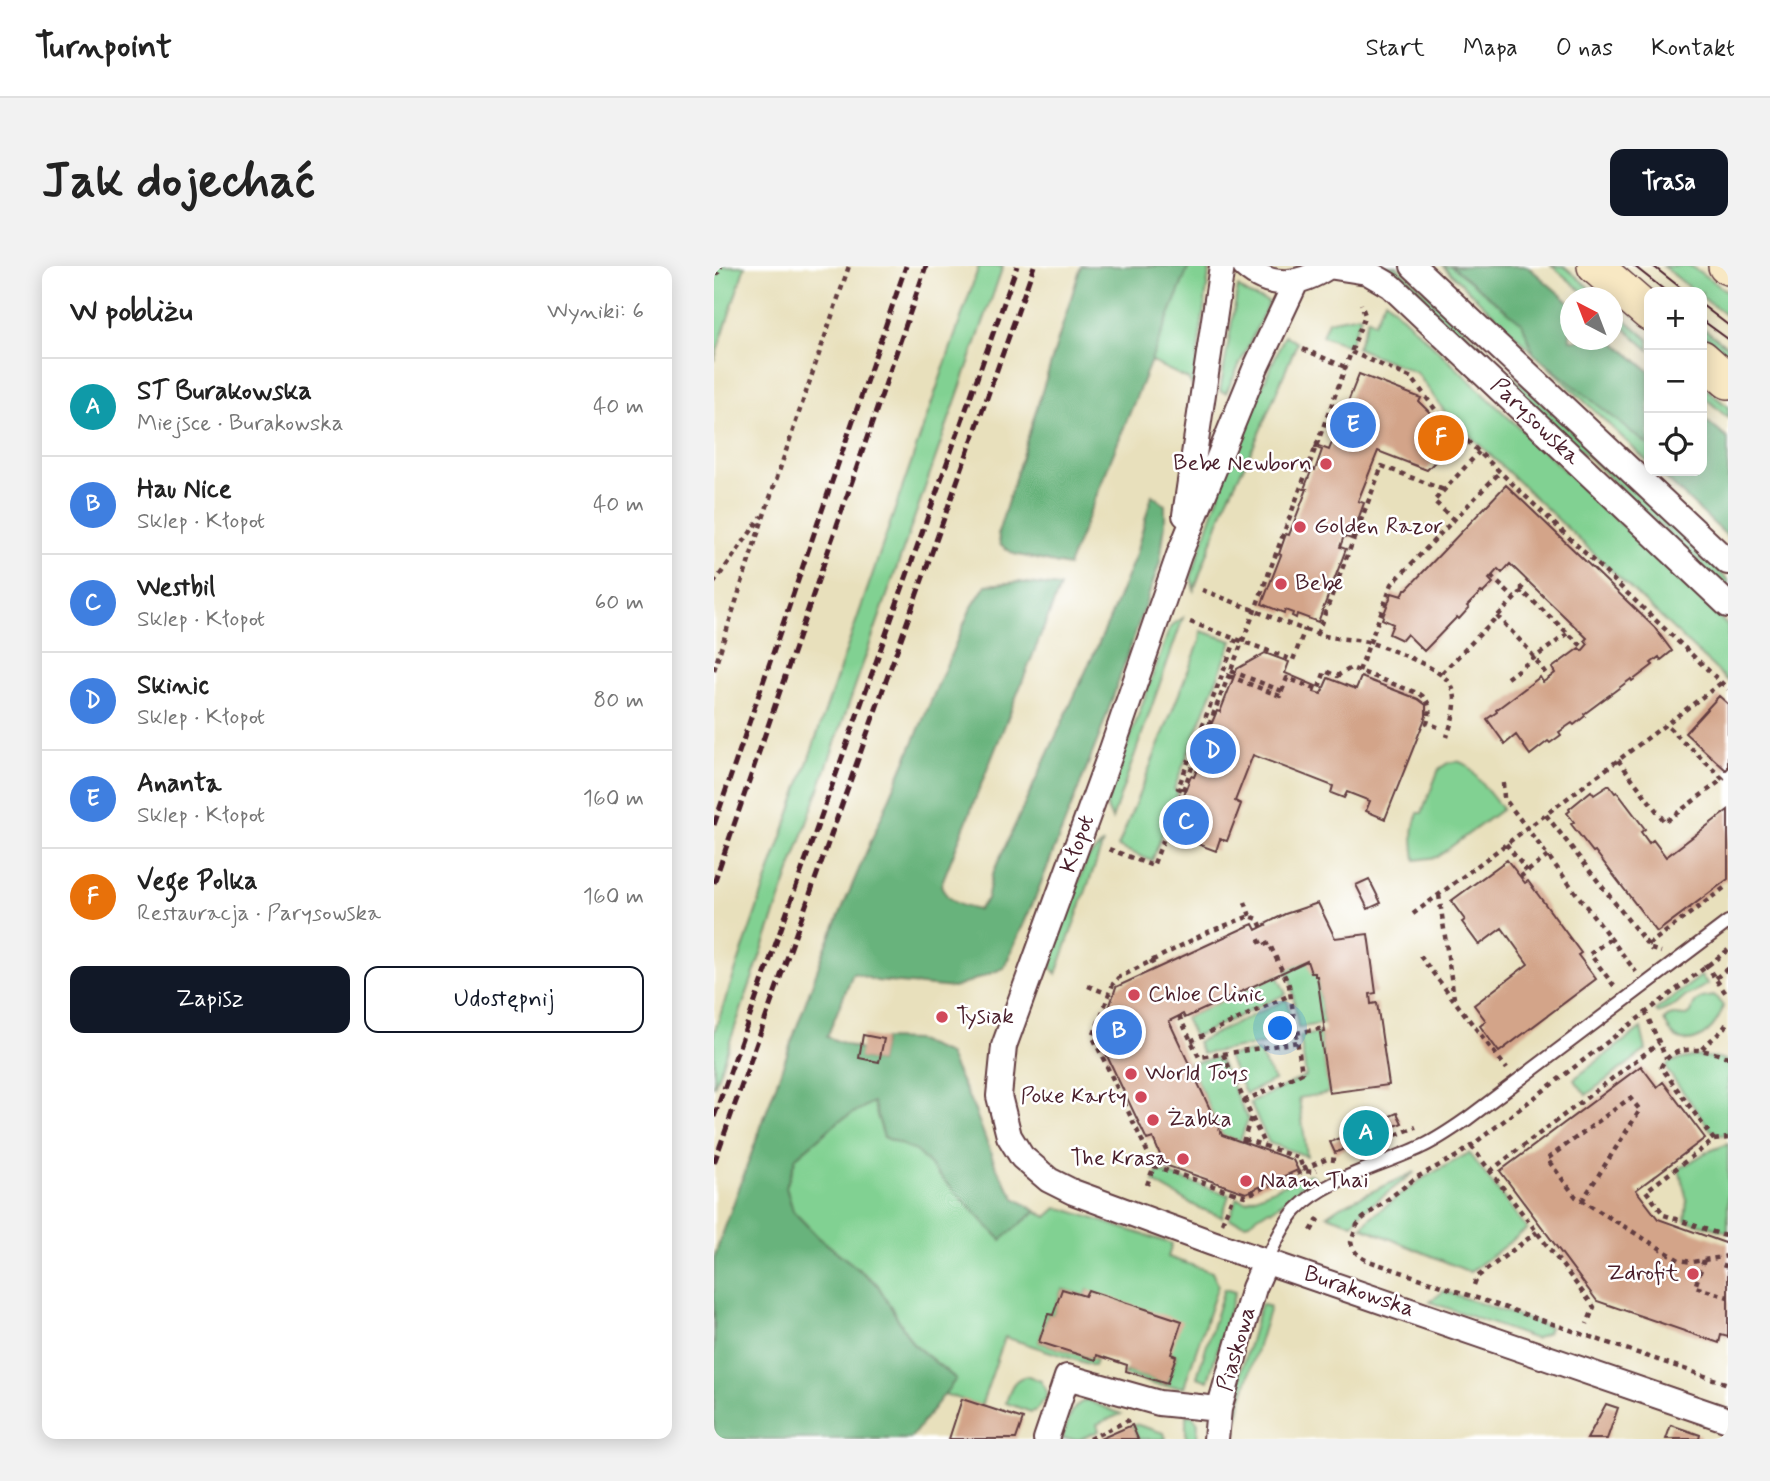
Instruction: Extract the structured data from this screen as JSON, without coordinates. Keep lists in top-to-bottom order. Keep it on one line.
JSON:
{"streets":{"street":["Parysowska","Kłopot","Burakowska","Piaskowa"]},"crossings":[["Kłopot","Burakowska"],["Burakowska","Piaskowa"]],"places":["Bebe Newborn","Golden Razor","Bebe","Chloe Clinic","Tysiak","World Toys","Poke Karty","Żabka","The Krasa","Naam Thai","Zdrofit"],"north":"top left","page":{"header":"Turnpoint","nav":["Start","Mapa","O nas","Kontakt"],"buttons":["Trasa",["Zapisz","Udostępnij"]],"title":"Jak dojechać","heading":["W pobliżu","Wyniki: 6"],"map_buttons":["+","−"],"list":[{"mark":"A","name":"ST Burakowska","note":"Miejsce · Burakowska","value":"40 m"},{"mark":"B","name":"Hau Nice","note":"Sklep · Kłopot","value":"40 m"},{"mark":"C","name":"Westbil","note":"Sklep · Kłopot","value":"60 m"},{"mark":"D","name":"Skinic","note":"Sklep · Kłopot","value":"80 m"},{"mark":"E","name":"Ananta","note":"Sklep · Kłopot","value":"160 m"},{"mark":"F","name":"Vege Polka","note":"Restauracja · Parysowska","value":"160 m"}],"pins":["E","F","D","C","B","A"]}}
